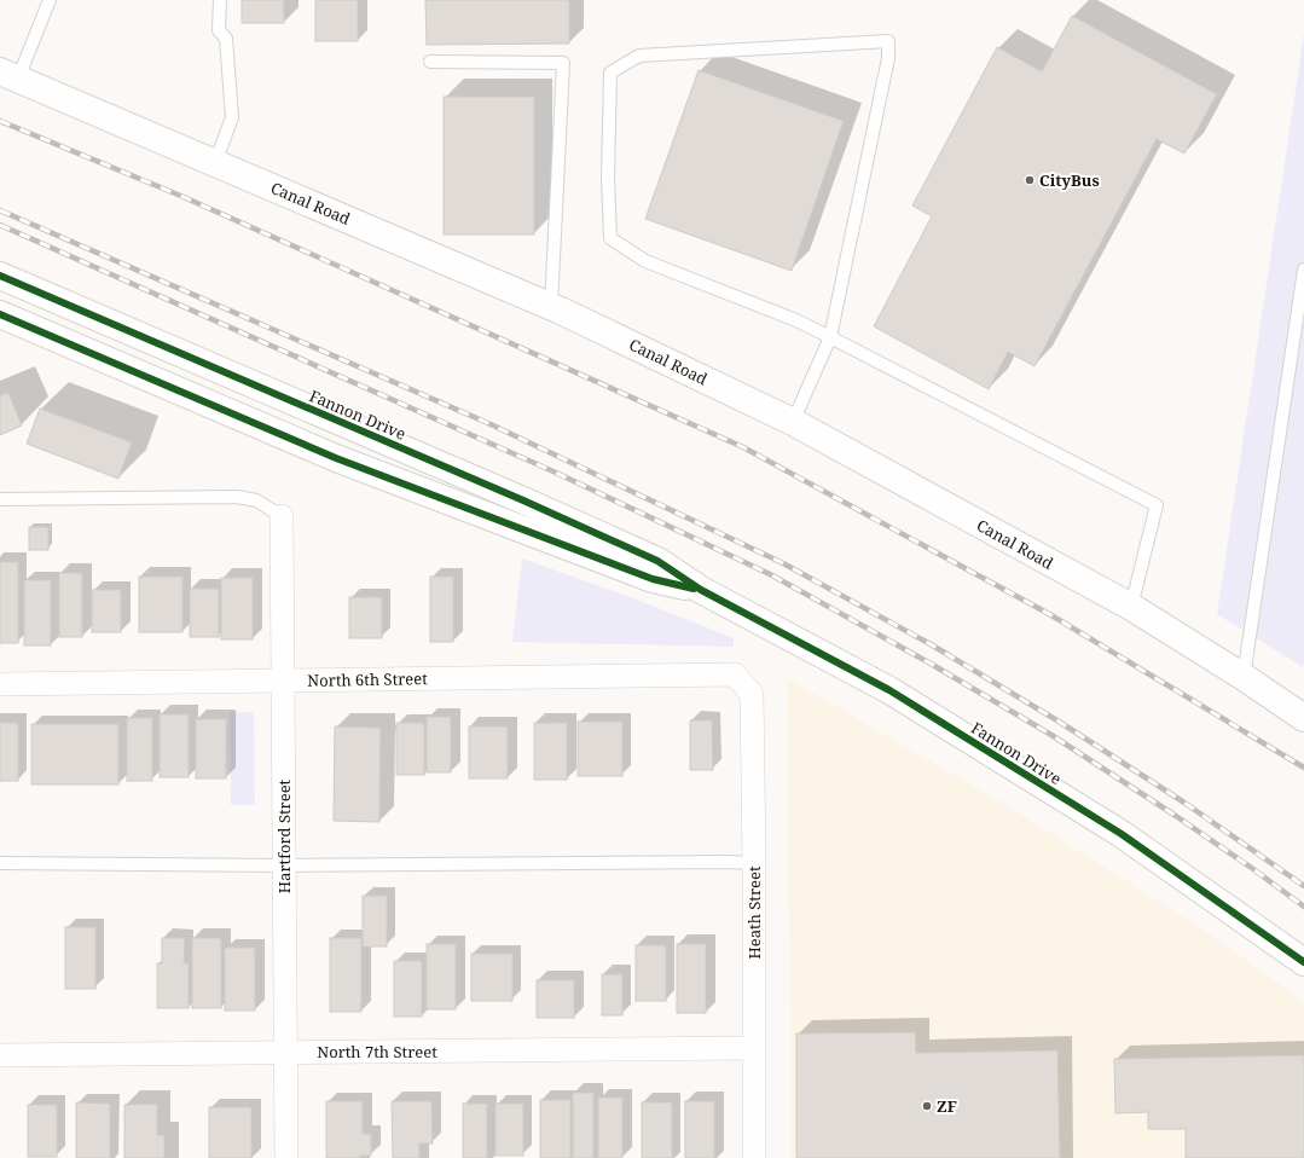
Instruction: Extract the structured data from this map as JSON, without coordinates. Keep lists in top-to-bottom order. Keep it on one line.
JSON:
{"streets":{"street":["Canal Road","Fannon Drive","North 6th Street","Hartford Street","Heath Street","North 7th Street"]},"crossings":[["North 6th Street","Hartford Street"],["North 6th Street","Heath Street"],["Hartford Street","North 7th Street"],["Heath Street","North 7th Street"]],"places":["CityBus","ZF"]}
